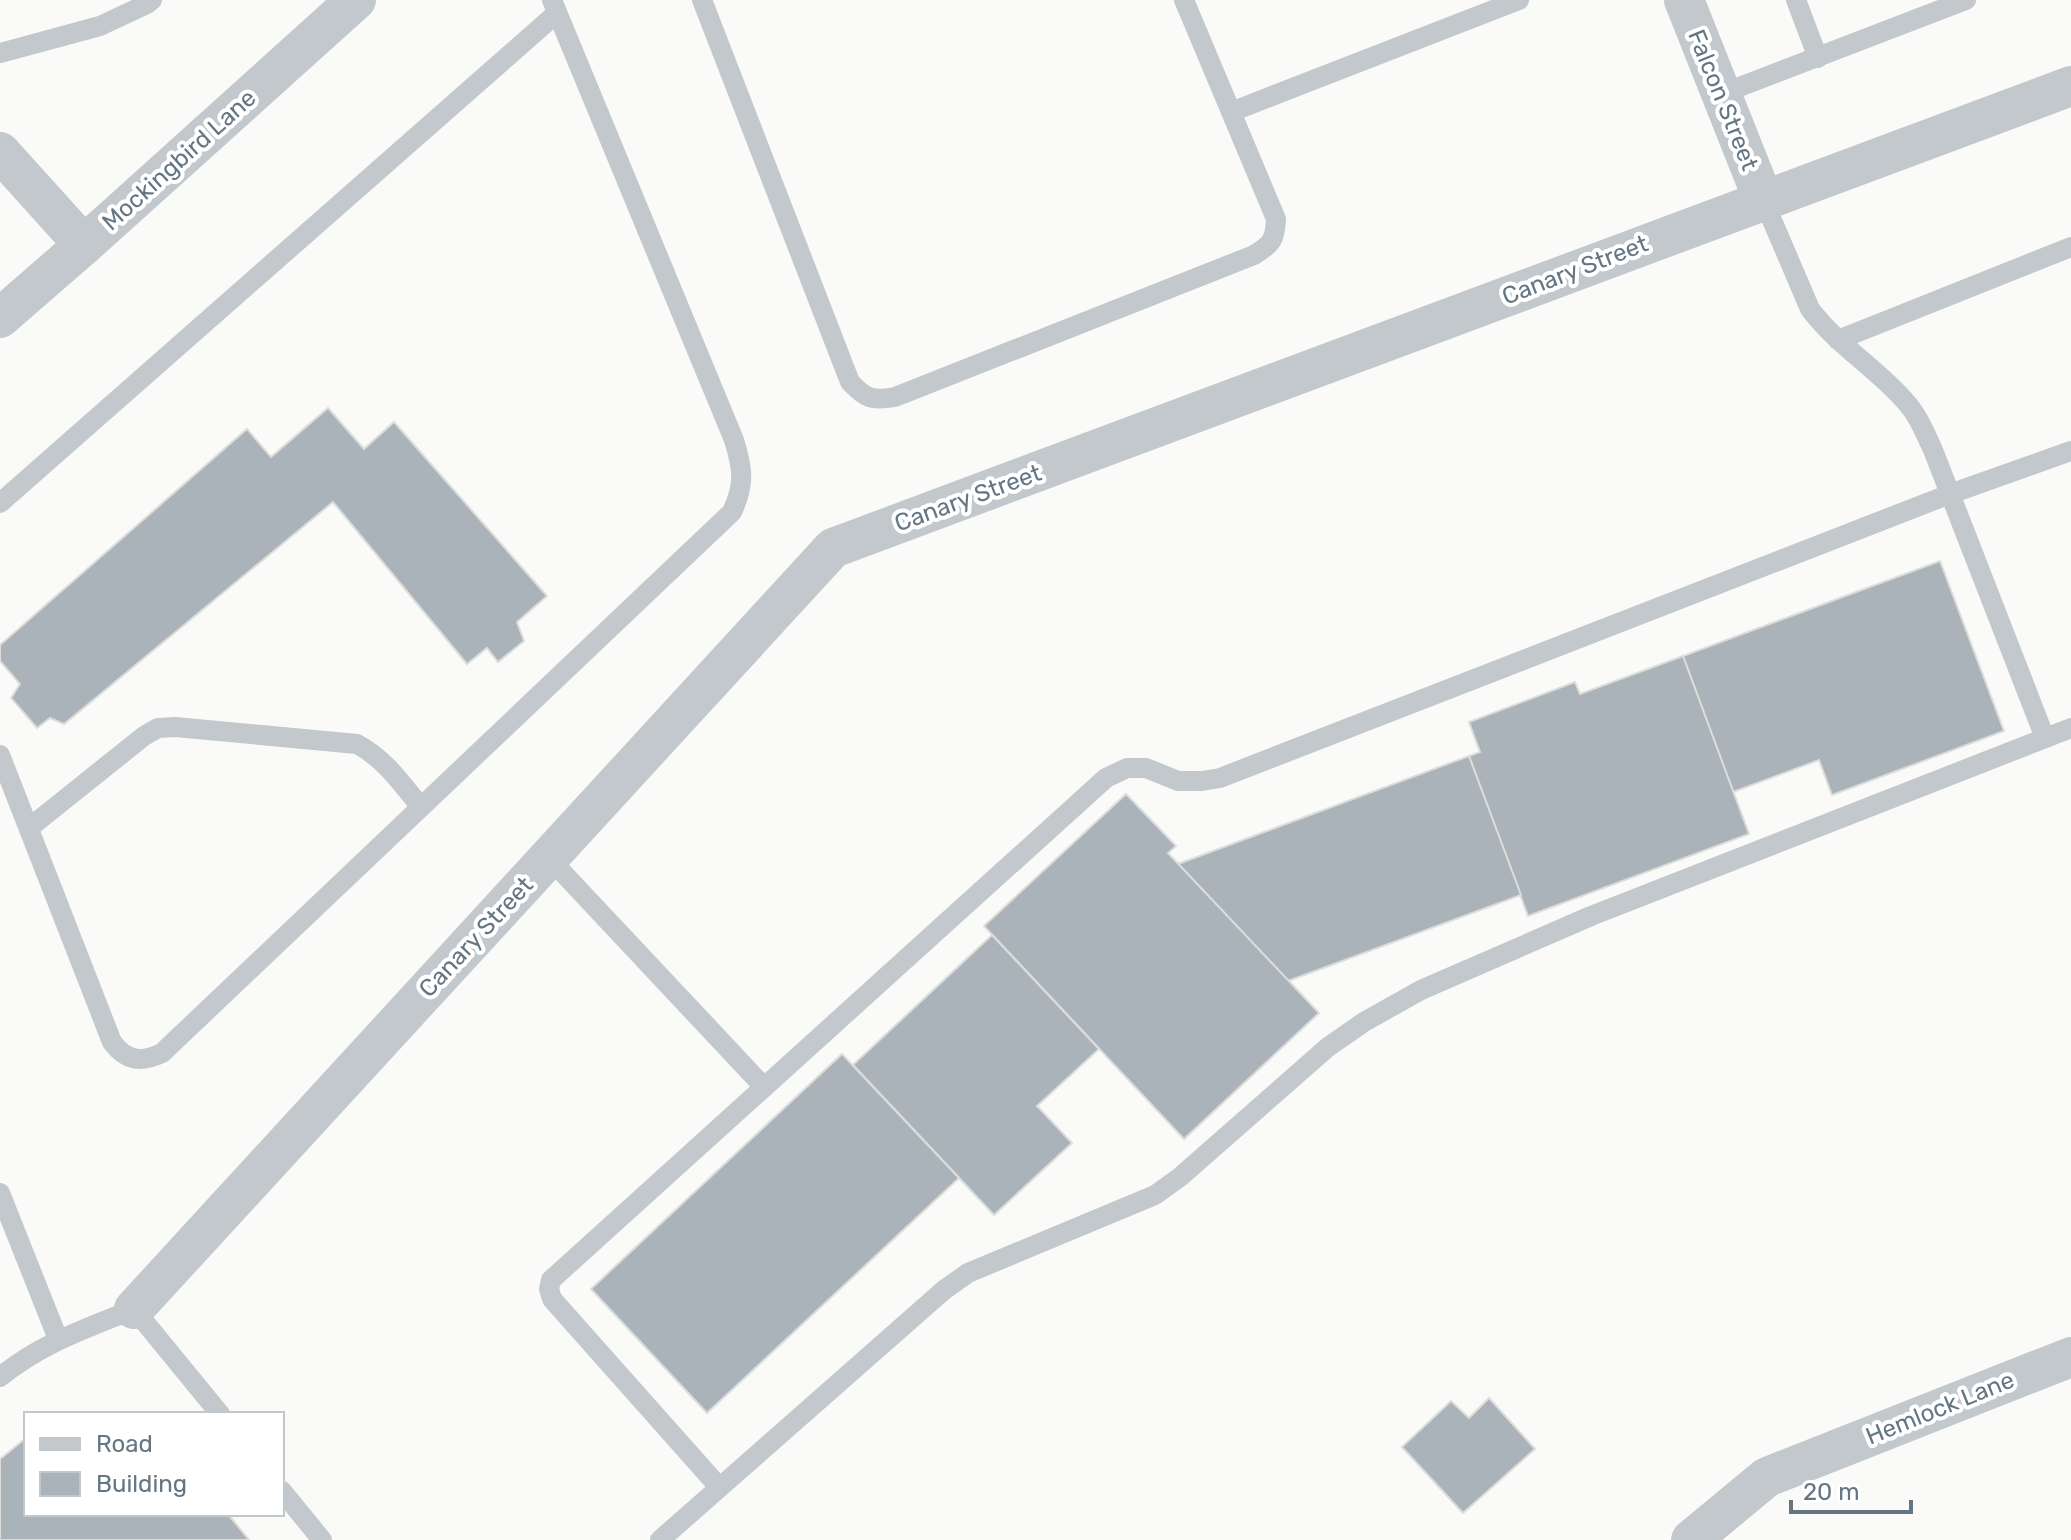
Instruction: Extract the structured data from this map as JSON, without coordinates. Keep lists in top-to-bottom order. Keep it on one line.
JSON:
{"streets":{"street":["Falcon Street","Mockingbird Lane","Canary Street","Hemlock Lane"]},"crossings":[["Falcon Street","Canary Street"]],"legend":["Road","Building"],"scale_bar":"20 m"}
